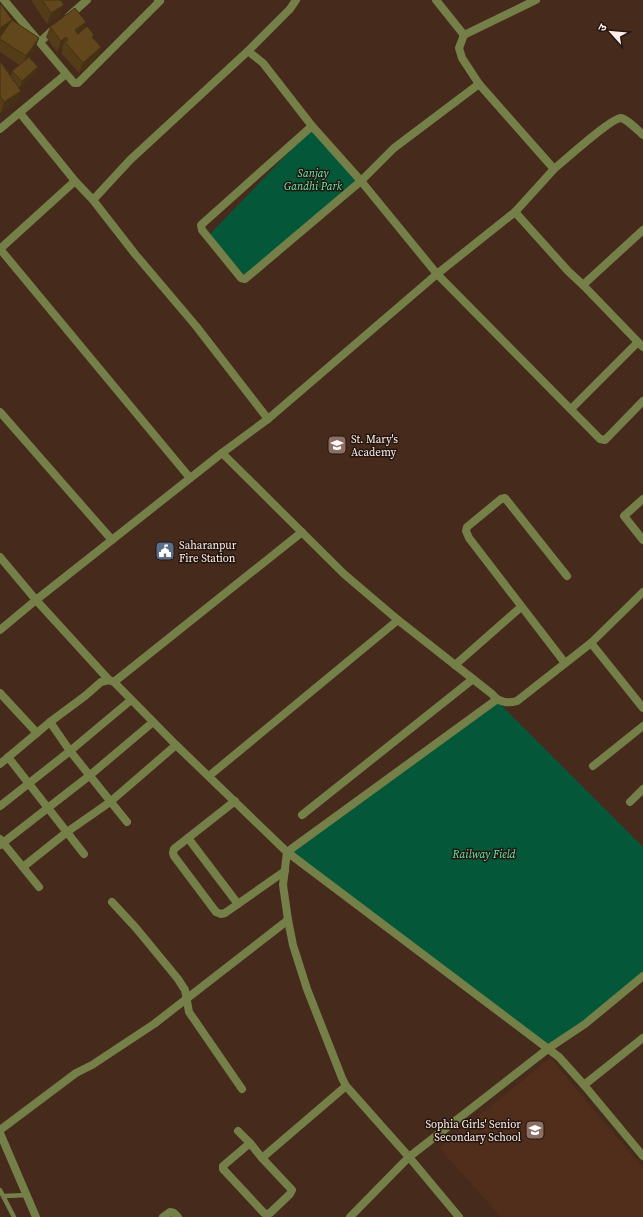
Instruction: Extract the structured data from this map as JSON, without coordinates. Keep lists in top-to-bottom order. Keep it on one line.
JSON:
{"parks":["Sanjay Gandhi Park","Railway Field"],"places":{"school or university":["St. Mary's Academy","Sophia Girls' Senior Secondary School"],"public building":["Saharanpur Fire Station"]},"north":"top left"}
